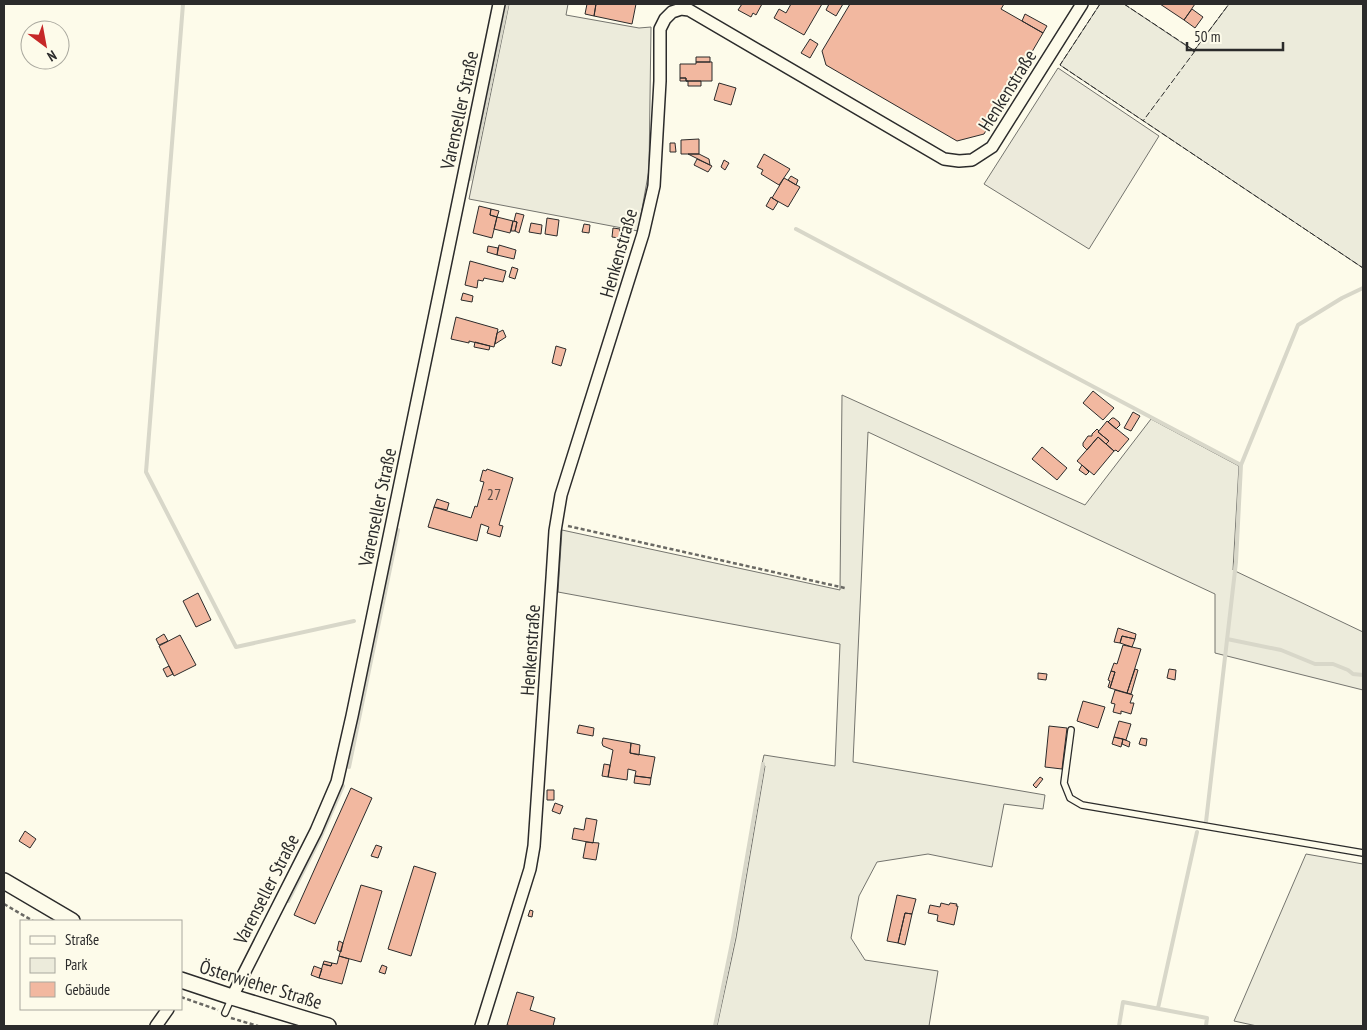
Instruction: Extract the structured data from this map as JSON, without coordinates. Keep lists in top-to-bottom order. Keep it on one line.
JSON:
{"streets":{"street":["Henkenstraße","Varenseller Straße","Österwieher Straße"]},"crossings":[["Varenseller Straße","Österwieher Straße"]],"house_numbers":["27"],"legend":["Straße","Park","Gebäude"],"scale_bar":"50 m","north":"bottom right"}
